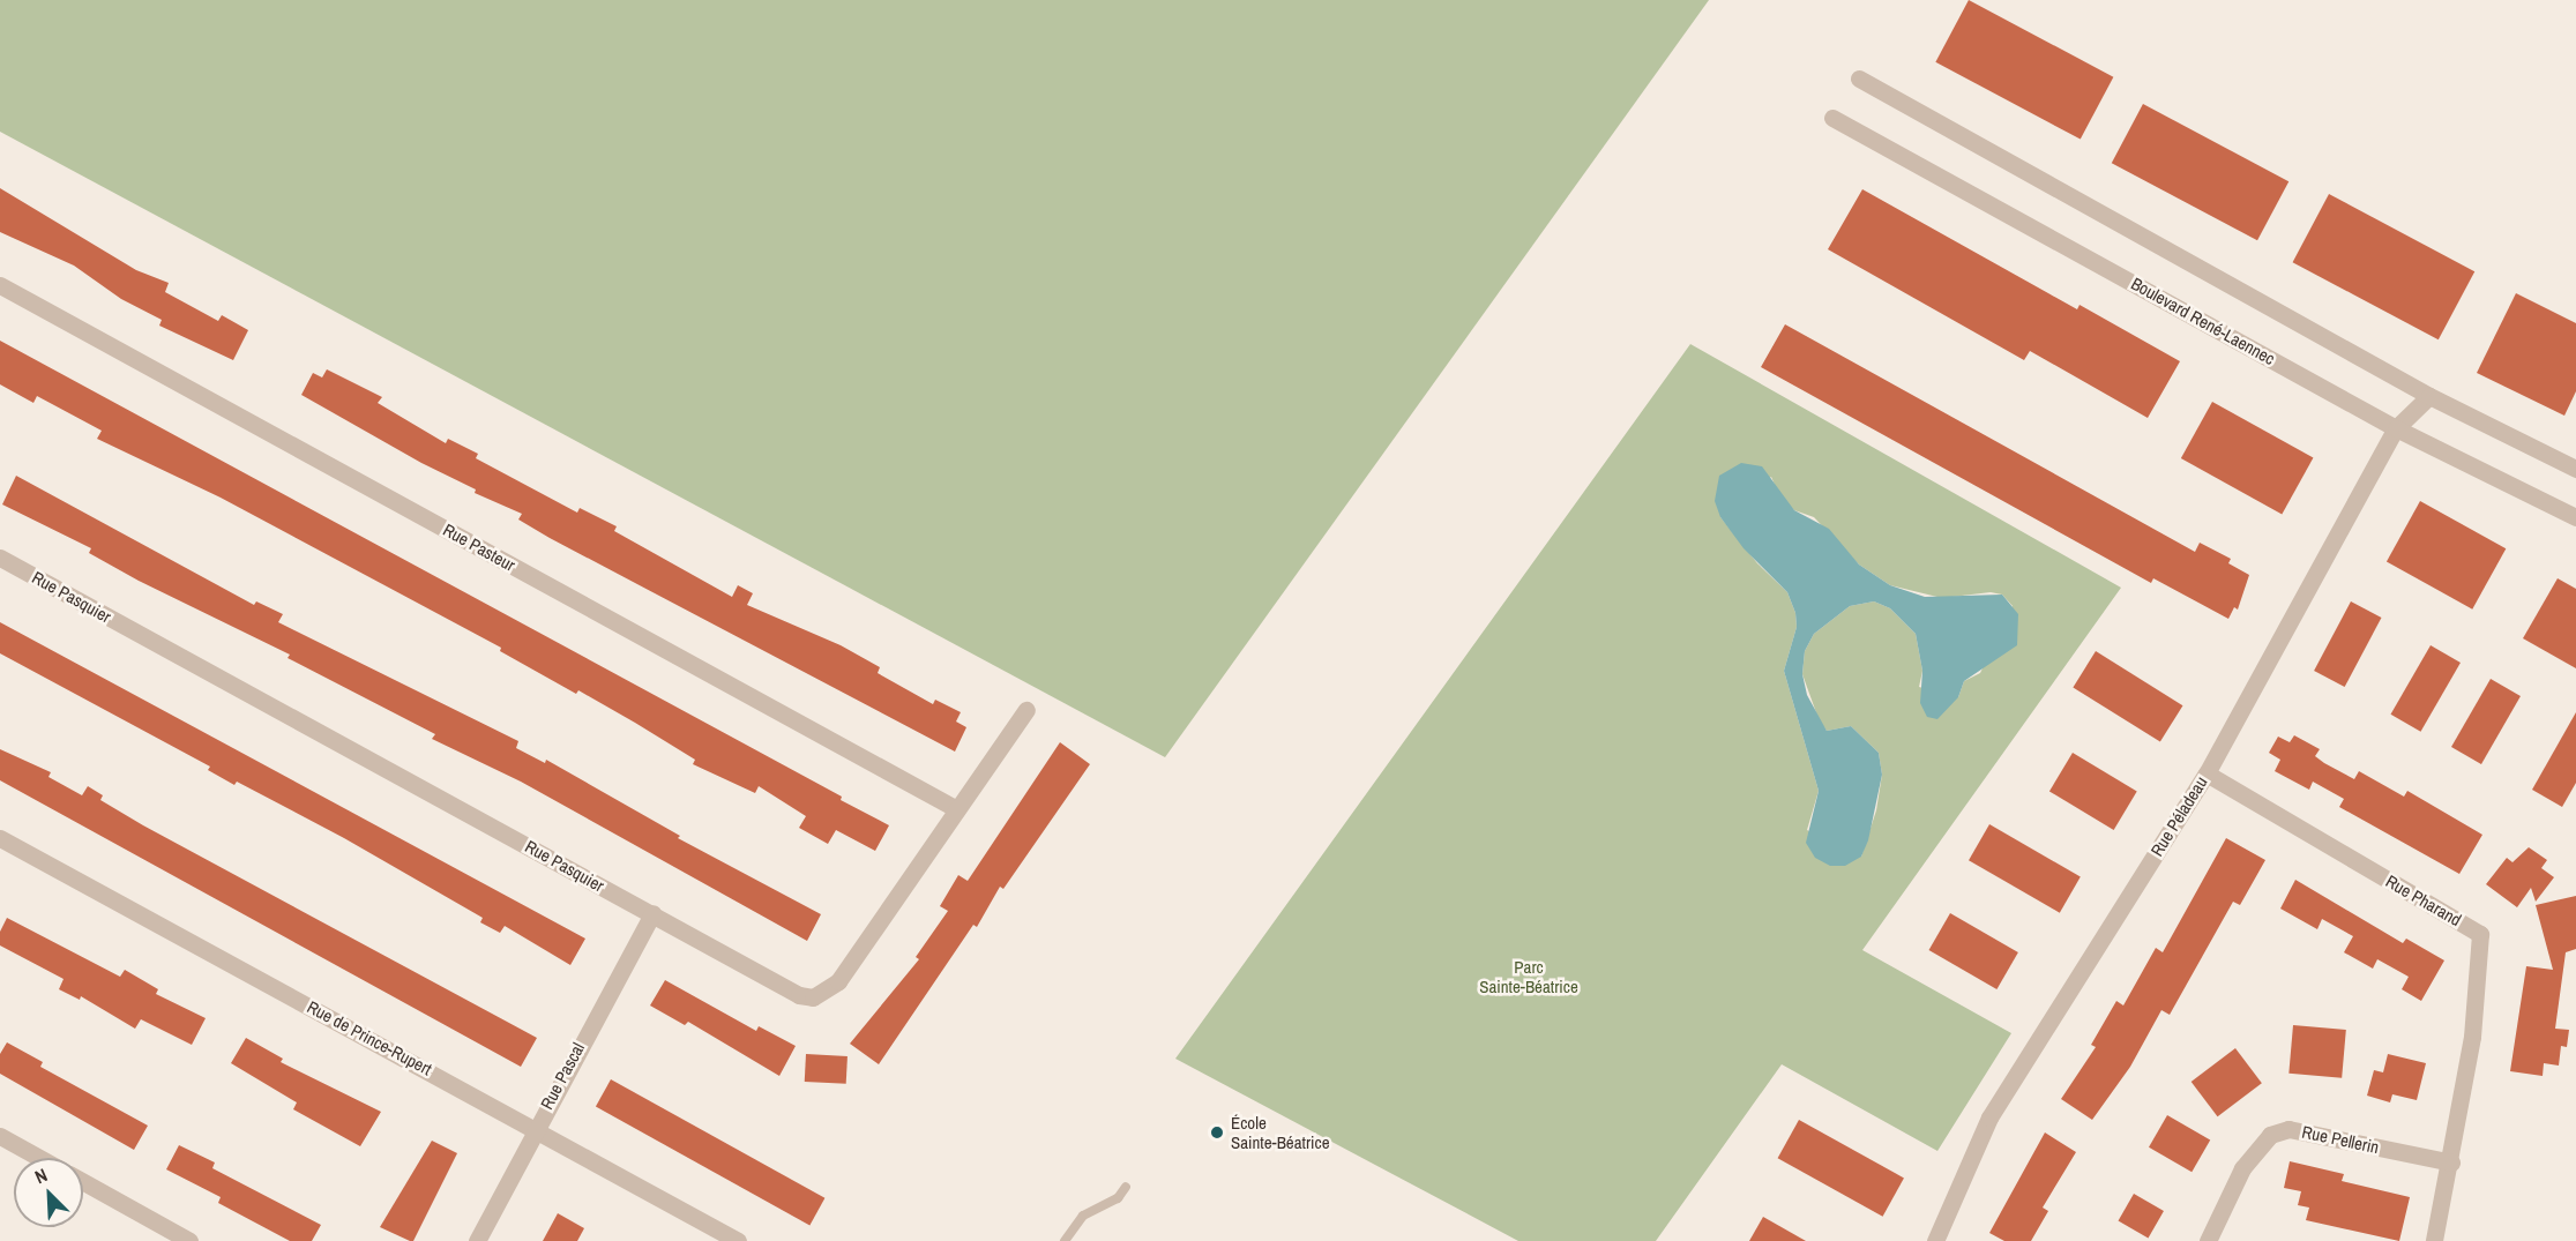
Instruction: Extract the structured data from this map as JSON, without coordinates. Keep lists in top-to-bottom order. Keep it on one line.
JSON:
{"streets":{"street":["Boulevard René-Laennec","Rue Pasteur","Rue Pasquier","Rue Péladeau","Rue Pharand","Rue de Prince-Rupert","Rue Pascal","Rue Pellerin"]},"crossings":[["Boulevard René-Laennec","Rue Péladeau"],["Rue Pasteur","Rue Pasquier"],["Rue Pasquier","Rue Pascal"],["Rue Péladeau","Rue Pharand"],["Rue Pharand","Rue Pellerin"],["Rue de Prince-Rupert","Rue Pascal"]],"parks":["Parc Sainte-Béatrice"],"places":["École Sainte-Béatrice"],"north":"top left"}
